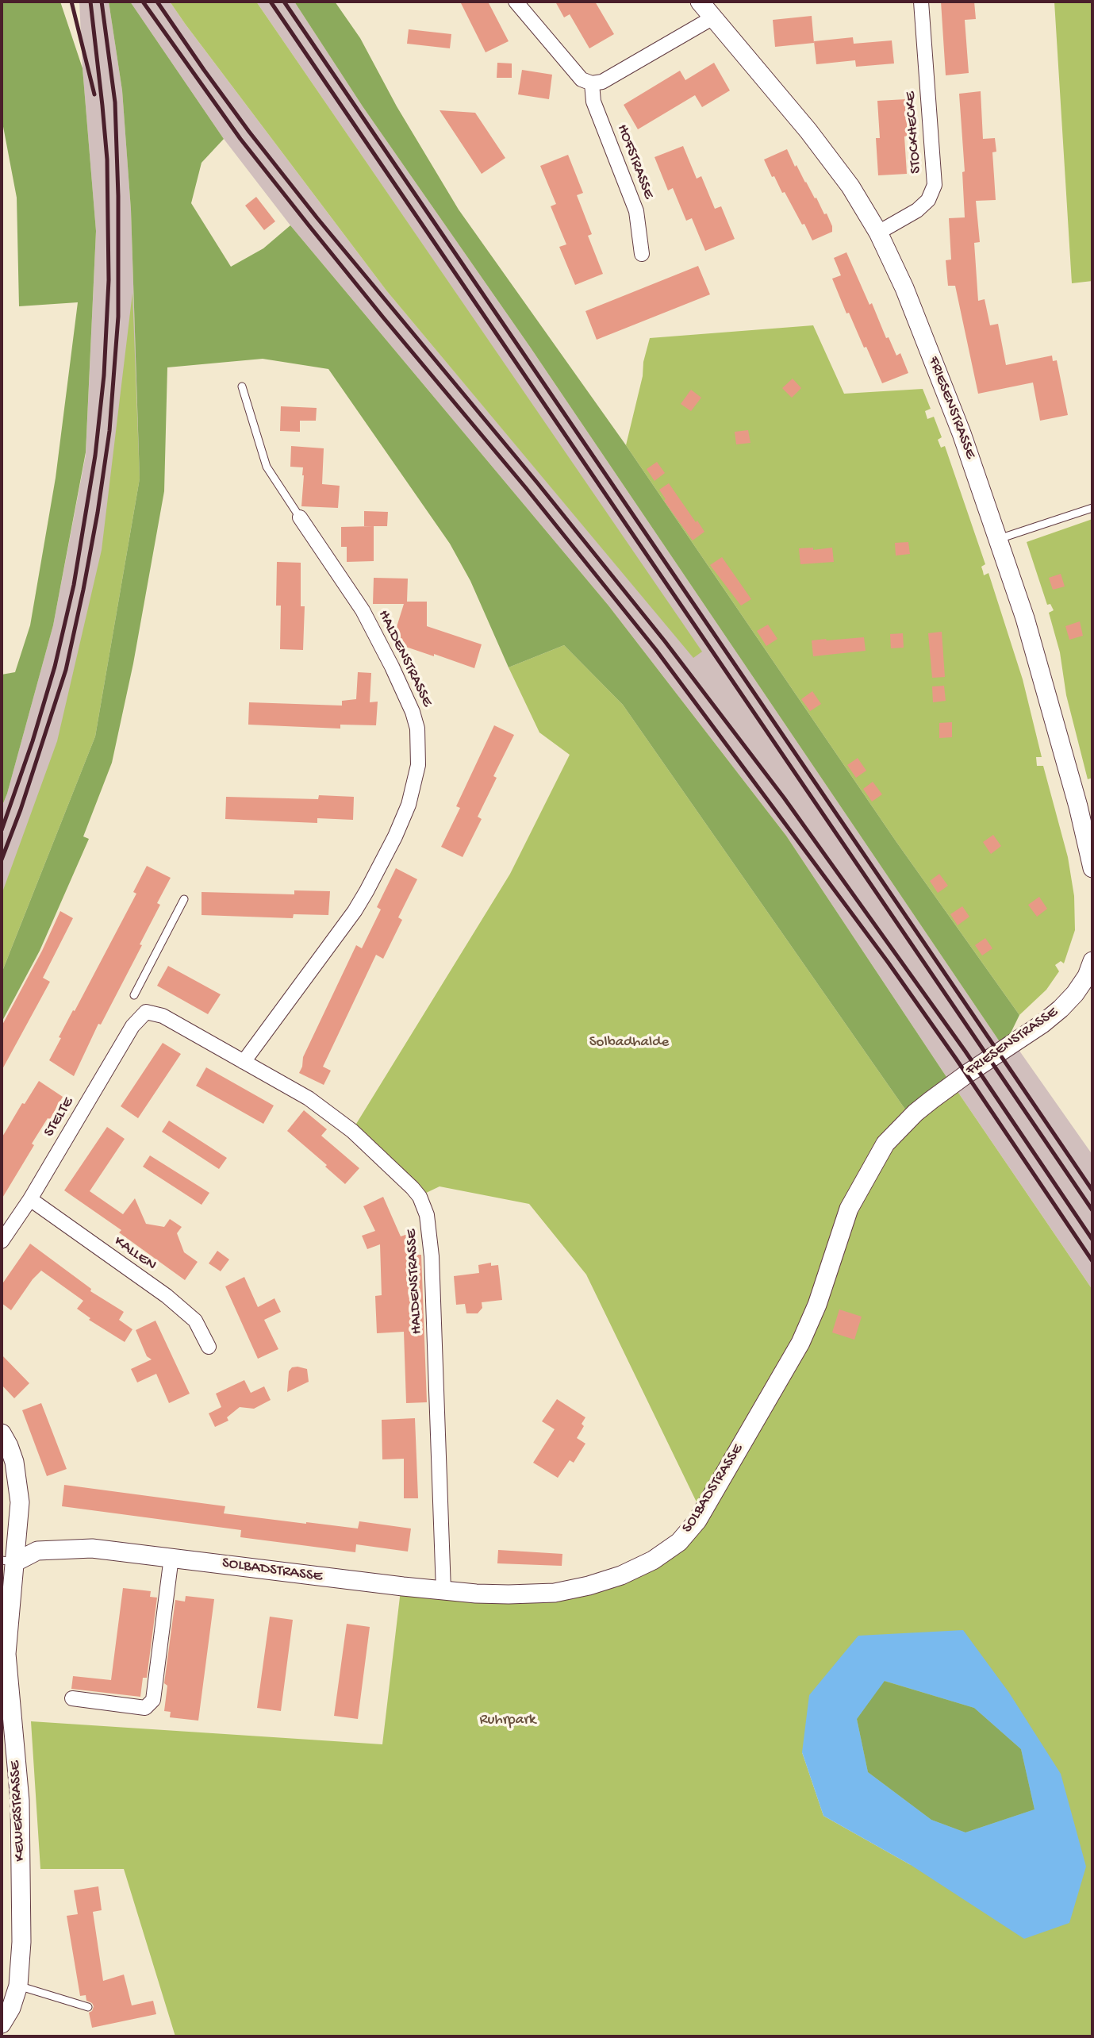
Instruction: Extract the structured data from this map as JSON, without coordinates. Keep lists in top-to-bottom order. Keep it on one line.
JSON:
{"streets":{"street":["STOCKHECKE","HOFSTRASSE","FRIESENSTRASSE","HALDENSTRASSE","STELTE","KALLEN","SOLBADSTRASSE","KEWERSTRASSE"]},"crossings":[["STOCKHECKE","FRIESENSTRASSE"],["FRIESENSTRASSE","SOLBADSTRASSE"],["HALDENSTRASSE","STELTE"],["HALDENSTRASSE","SOLBADSTRASSE"],["STELTE","KALLEN"],["SOLBADSTRASSE","KEWERSTRASSE"]],"parks":["Solbadhalde","Ruhrpark"]}
